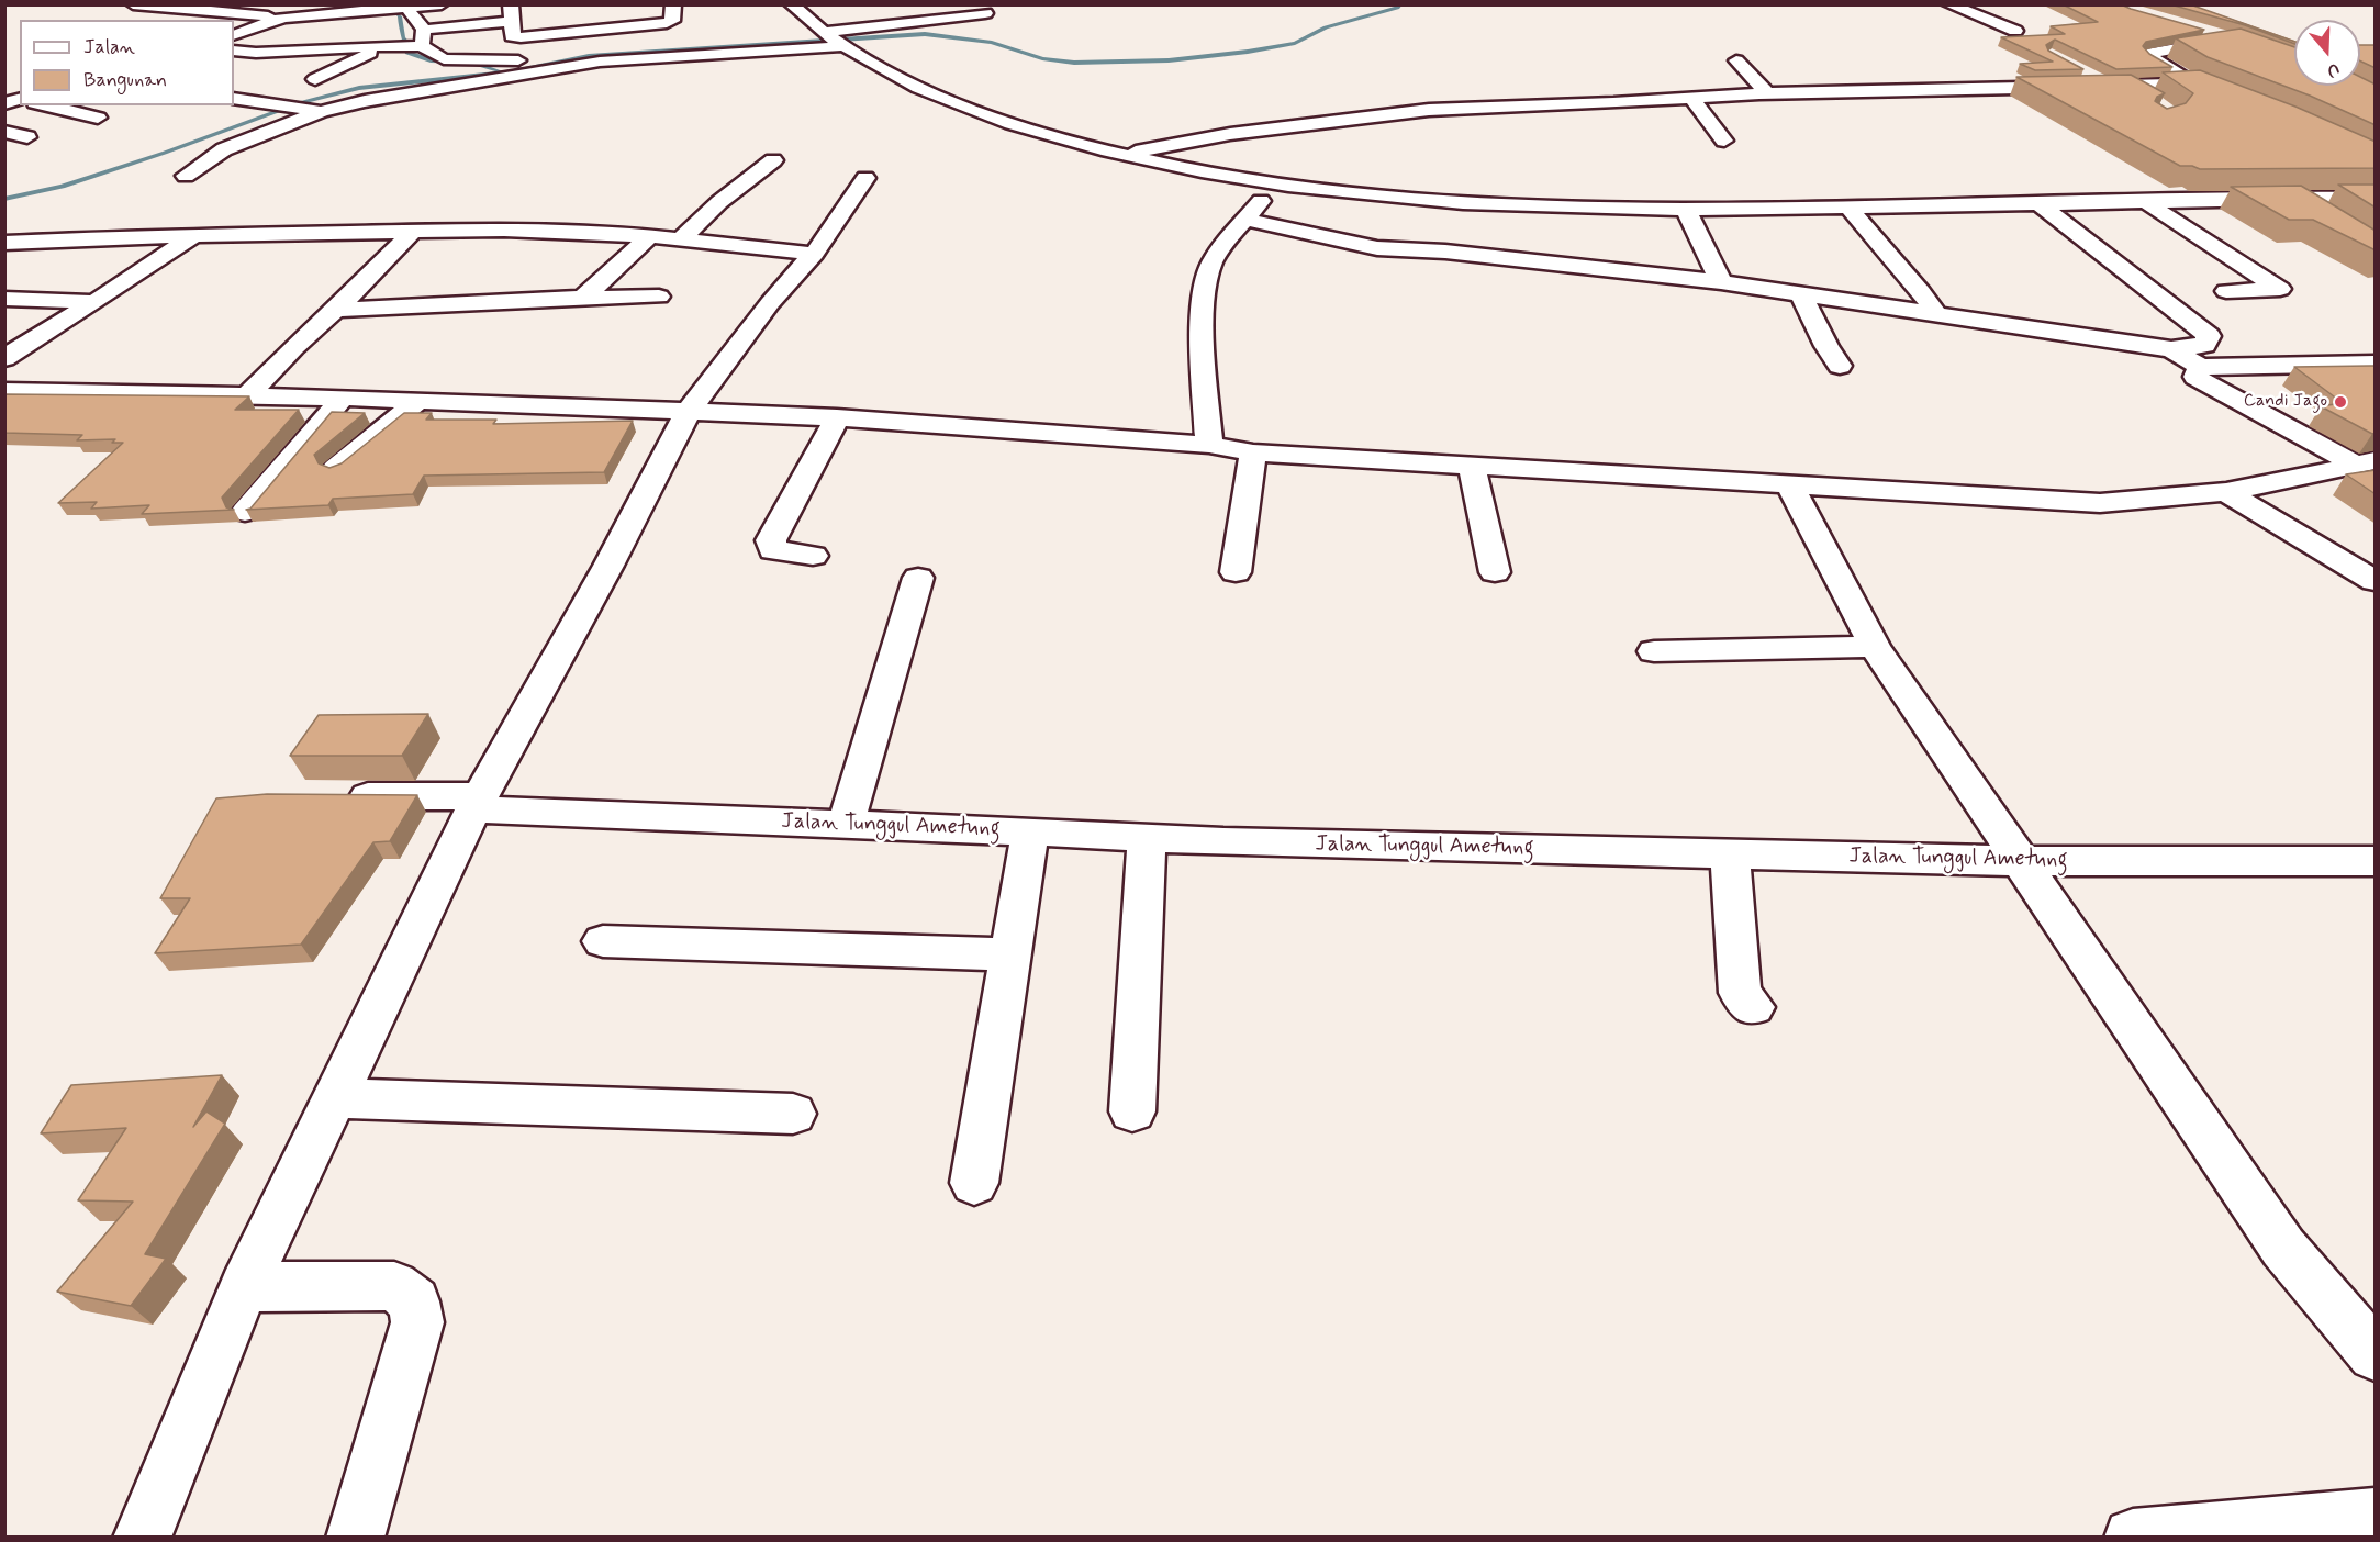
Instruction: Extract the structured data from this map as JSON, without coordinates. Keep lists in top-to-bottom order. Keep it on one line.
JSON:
{"streets":{"street":["Jalan Tunggul Ametung"]},"places":["Candi Jago"],"legend":["Jalan","Bangunan"],"north":"bottom"}
